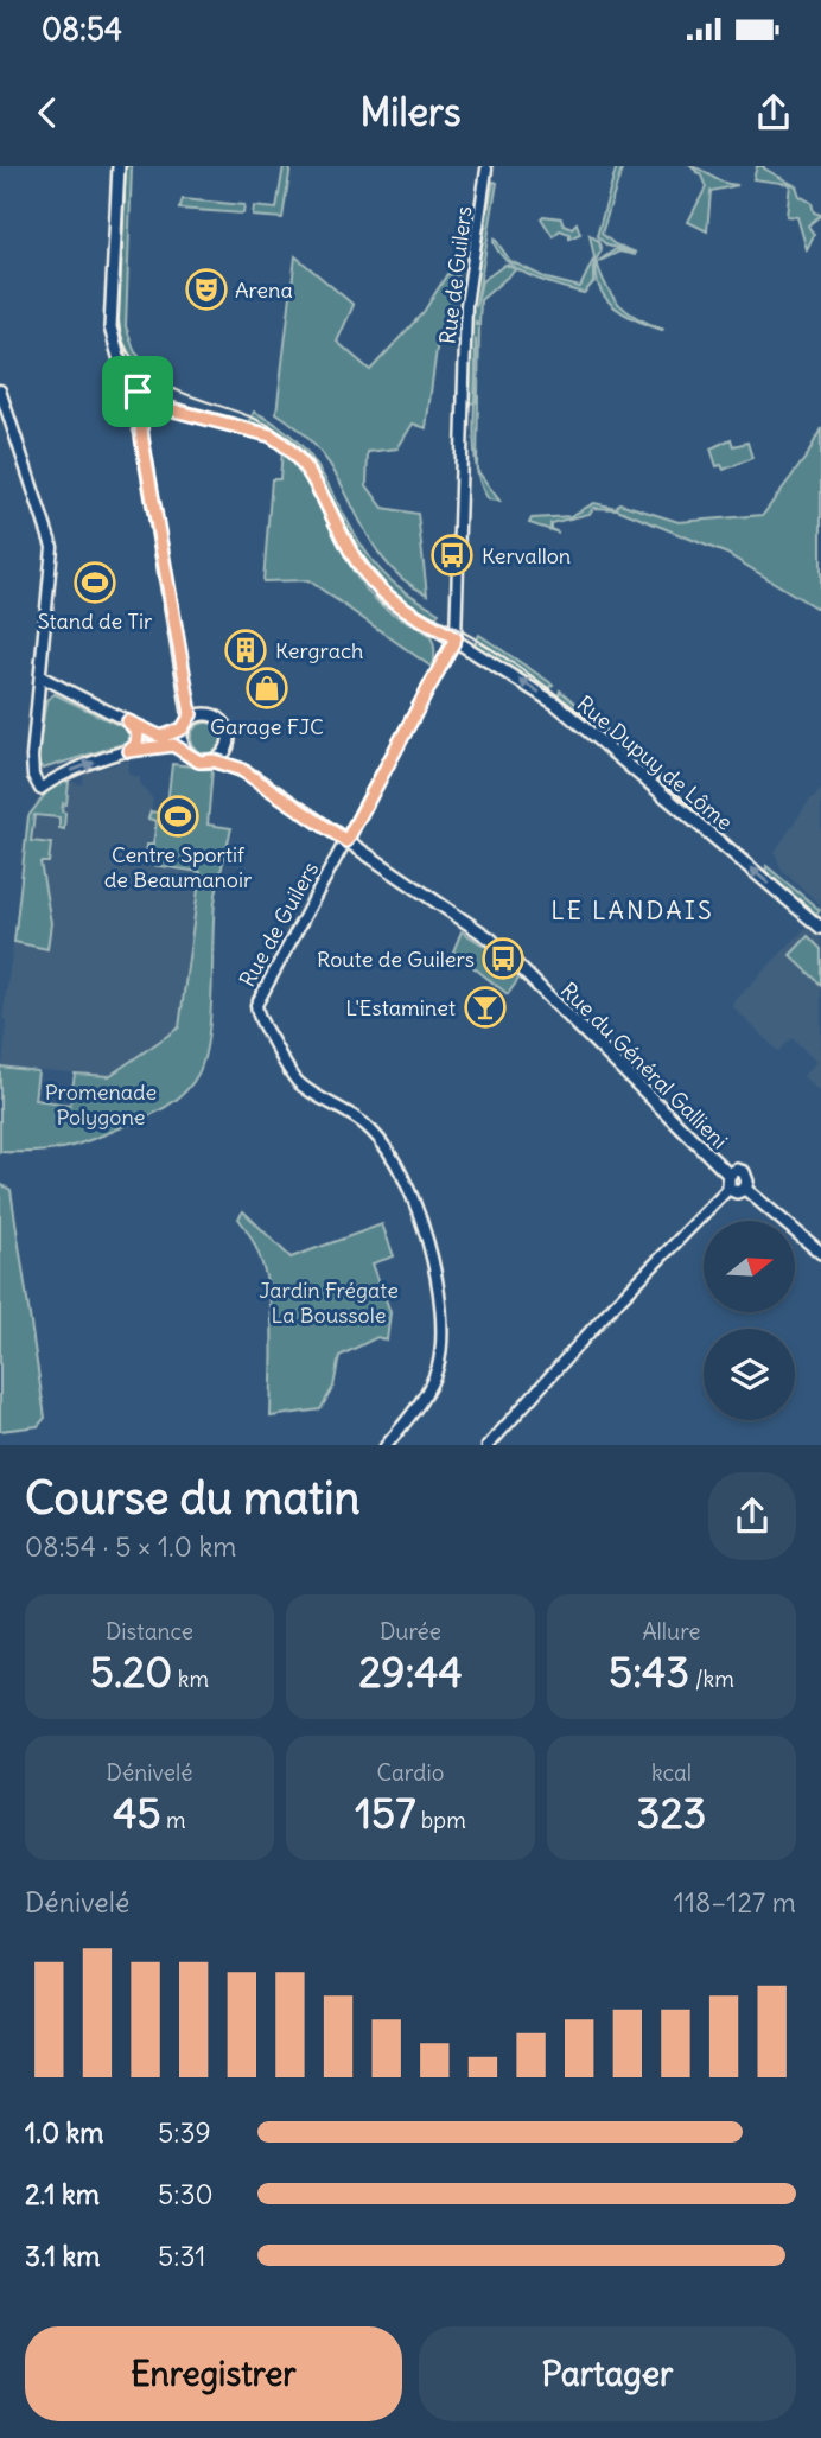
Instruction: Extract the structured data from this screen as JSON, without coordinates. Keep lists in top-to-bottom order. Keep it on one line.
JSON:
{"streets":{"main road":["Rue Dupuy de Lôme","Rue du Général Gallieni"],"street":["Rue de Guilers"]},"crossings":[["Rue de Guilers","Rue Dupuy de Lôme"],["Rue de Guilers","Rue du Général Gallieni"]],"one_way":["Rue Dupuy de Lôme"],"districts":["LE LANDAIS"],"parks":["Promenade Polygone","Jardin Frégate La Boussole"],"places":{"theatre":["Arena"],"bus stop":["Kervallon","Route de Guilers"],"sports":["Stand de Tir","Centre Sportif de Beaumanoir"],"building":["Kergrach"],"shop":["Garage FJC"],"bar":["L'Estaminet"]},"north":"right","page":{"status":"08:54","header":"Milers","heading":["Course du matin","08:54 · 5 × 1.0 km"],"stats":[["Distance","5.20 km"],["Durée","29:44"],["Allure","5:43 /km"],["Dénivelé","45 m"],["Cardio","157 bpm"],["kcal","323"]],"chart":["Dénivelé","118–127 m"],"list":[{"name":"1.0 km","note":"5:39"},{"name":"2.1 km","note":"5:30"},{"name":"3.1 km","note":"5:31"}],"buttons":["Enregistrer","Partager"]}}
